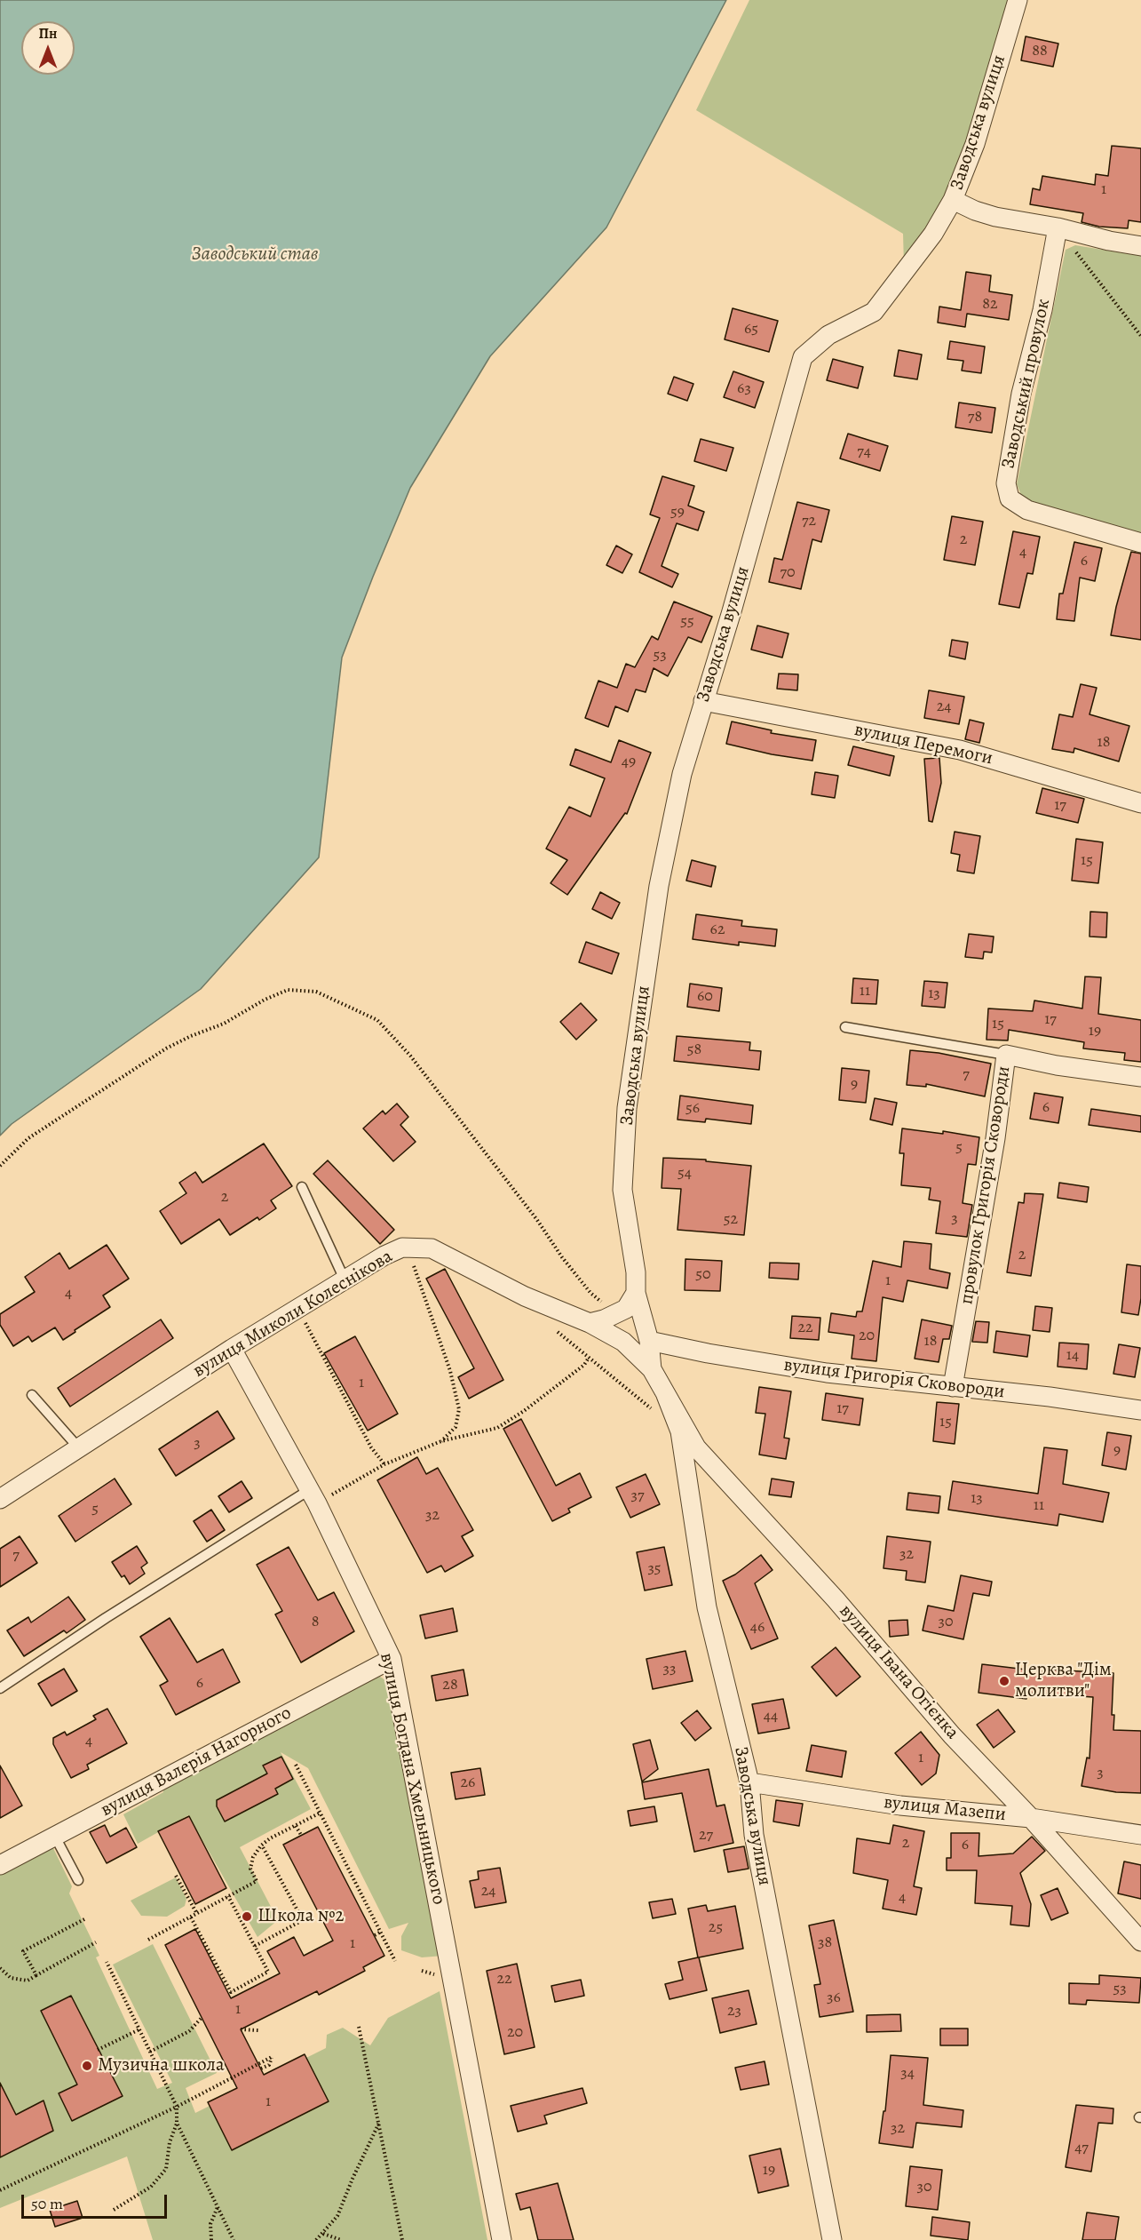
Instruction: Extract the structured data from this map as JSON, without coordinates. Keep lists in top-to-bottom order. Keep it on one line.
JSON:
{"streets":{"street":["Заводська вулиця","Заводський провулок","вулиця Перемоги","провулок Григорія Сковороди","вулиця Миколи Колеснікова","вулиця Григорія Сковороди","вулиця Івана Огієнка","вулиця Валерія Нагорного","вулиця Богдана Хмельницького","вулиця Мазепи"]},"crossings":[["Заводська вулиця","вулиця Перемоги"],["Заводська вулиця","вулиця Миколи Колеснікова"],["Заводська вулиця","вулиця Григорія Сковороди"],["Заводська вулиця","вулиця Івана Огієнка"],["Заводська вулиця","вулиця Мазепи"],["провулок Григорія Сковороди","вулиця Григорія Сковороди"],["вулиця Миколи Колеснікова","вулиця Богдана Хмельницького"],["вулиця Івана Огієнка","вулиця Мазепи"],["вулиця Валерія Нагорного","вулиця Богдана Хмельницького"]],"water":["Заводський став"],"places":["Церква \"Дім молитви\"","Школа №2","Музична школа"],"house_numbers":["88","1","82","65","63","78","74","59","72","2","4","6","70","55","53","24","18","49","17","15","62","11","13","60","17","15","19","58","7","9","6","56","5","54","2","3","52","2","50","1","4","22","20","18","14","1","17","15","3","9","37","13","11","5","32","32","7","35","8","30","46","33","6","28","44","4","1","3","26","27","2","6","24","4","25","38","1","22","53","36","1","23","20","34","1","32","47","19","30"],"scale_bar":"50 m","north":"top"}
